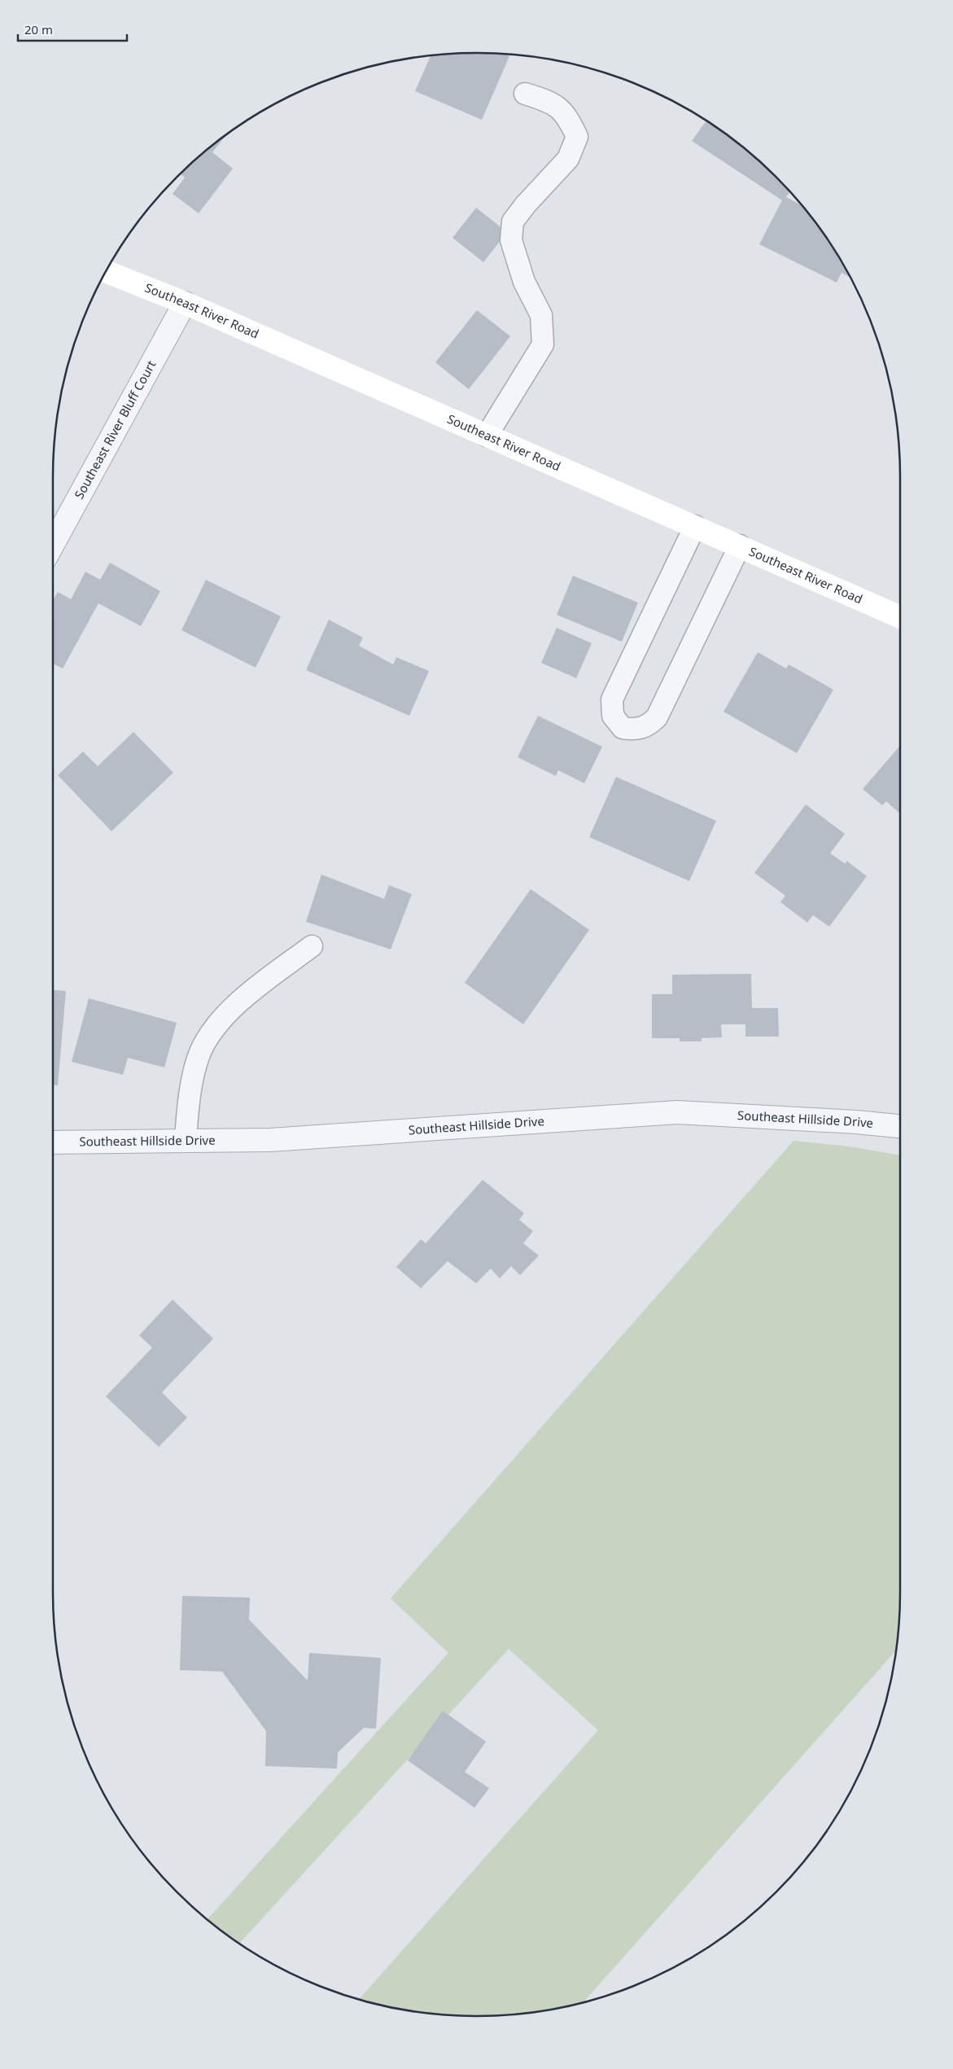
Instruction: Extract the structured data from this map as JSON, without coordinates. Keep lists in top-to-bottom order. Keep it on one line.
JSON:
{"streets":{"street":["Southeast River Road","Southeast River Bluff Court","Southeast Hillside Drive"]},"crossings":[["Southeast River Road","Southeast River Bluff Court"]],"scale_bar":"20 m"}
